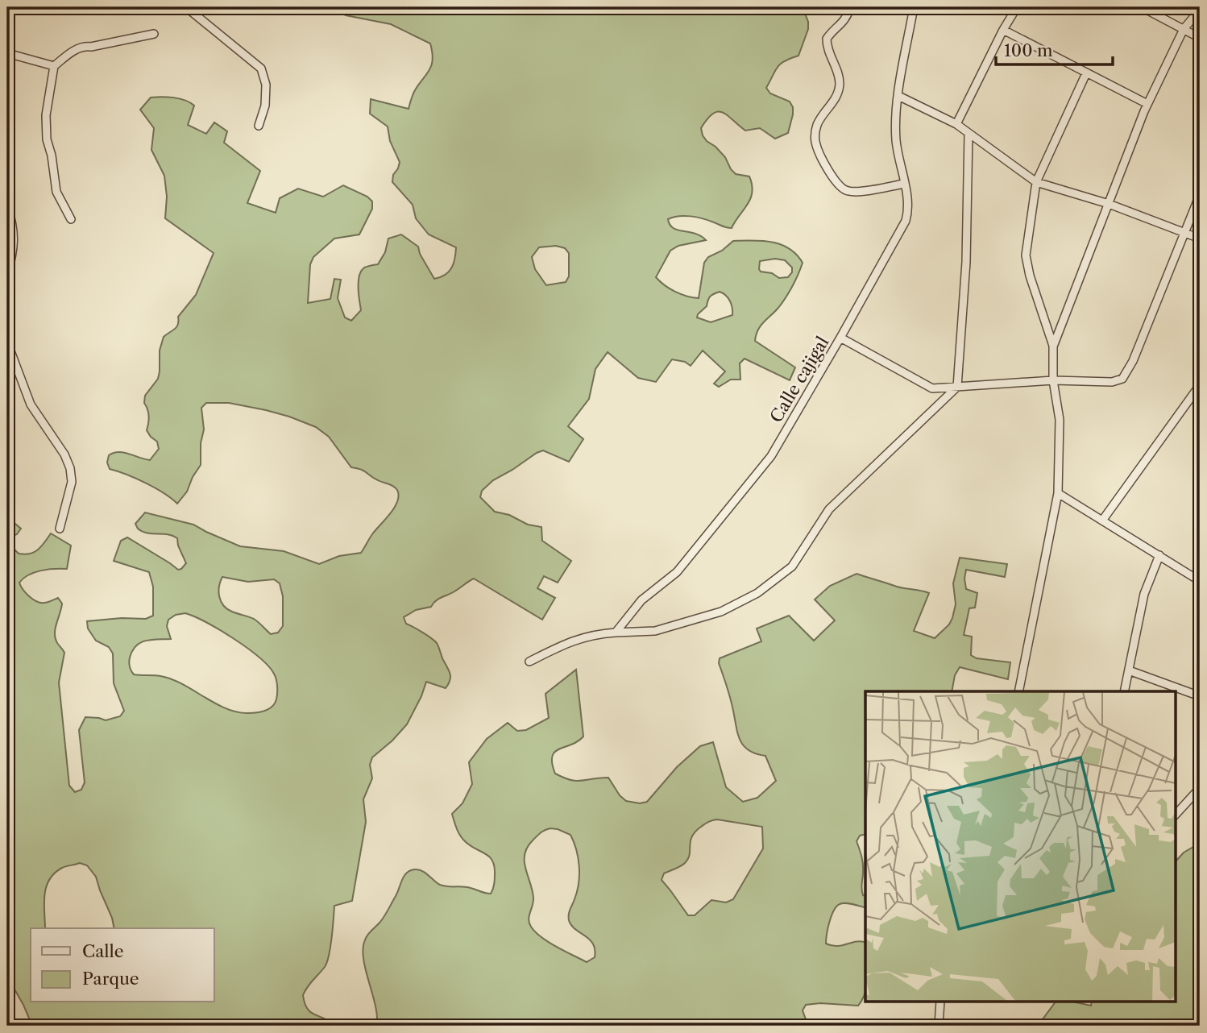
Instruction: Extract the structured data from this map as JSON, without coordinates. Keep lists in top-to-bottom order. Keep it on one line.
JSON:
{"streets":{"street":["Calle cajigal"]},"legend":["Calle","Parque"],"scale_bar":"100 m"}
